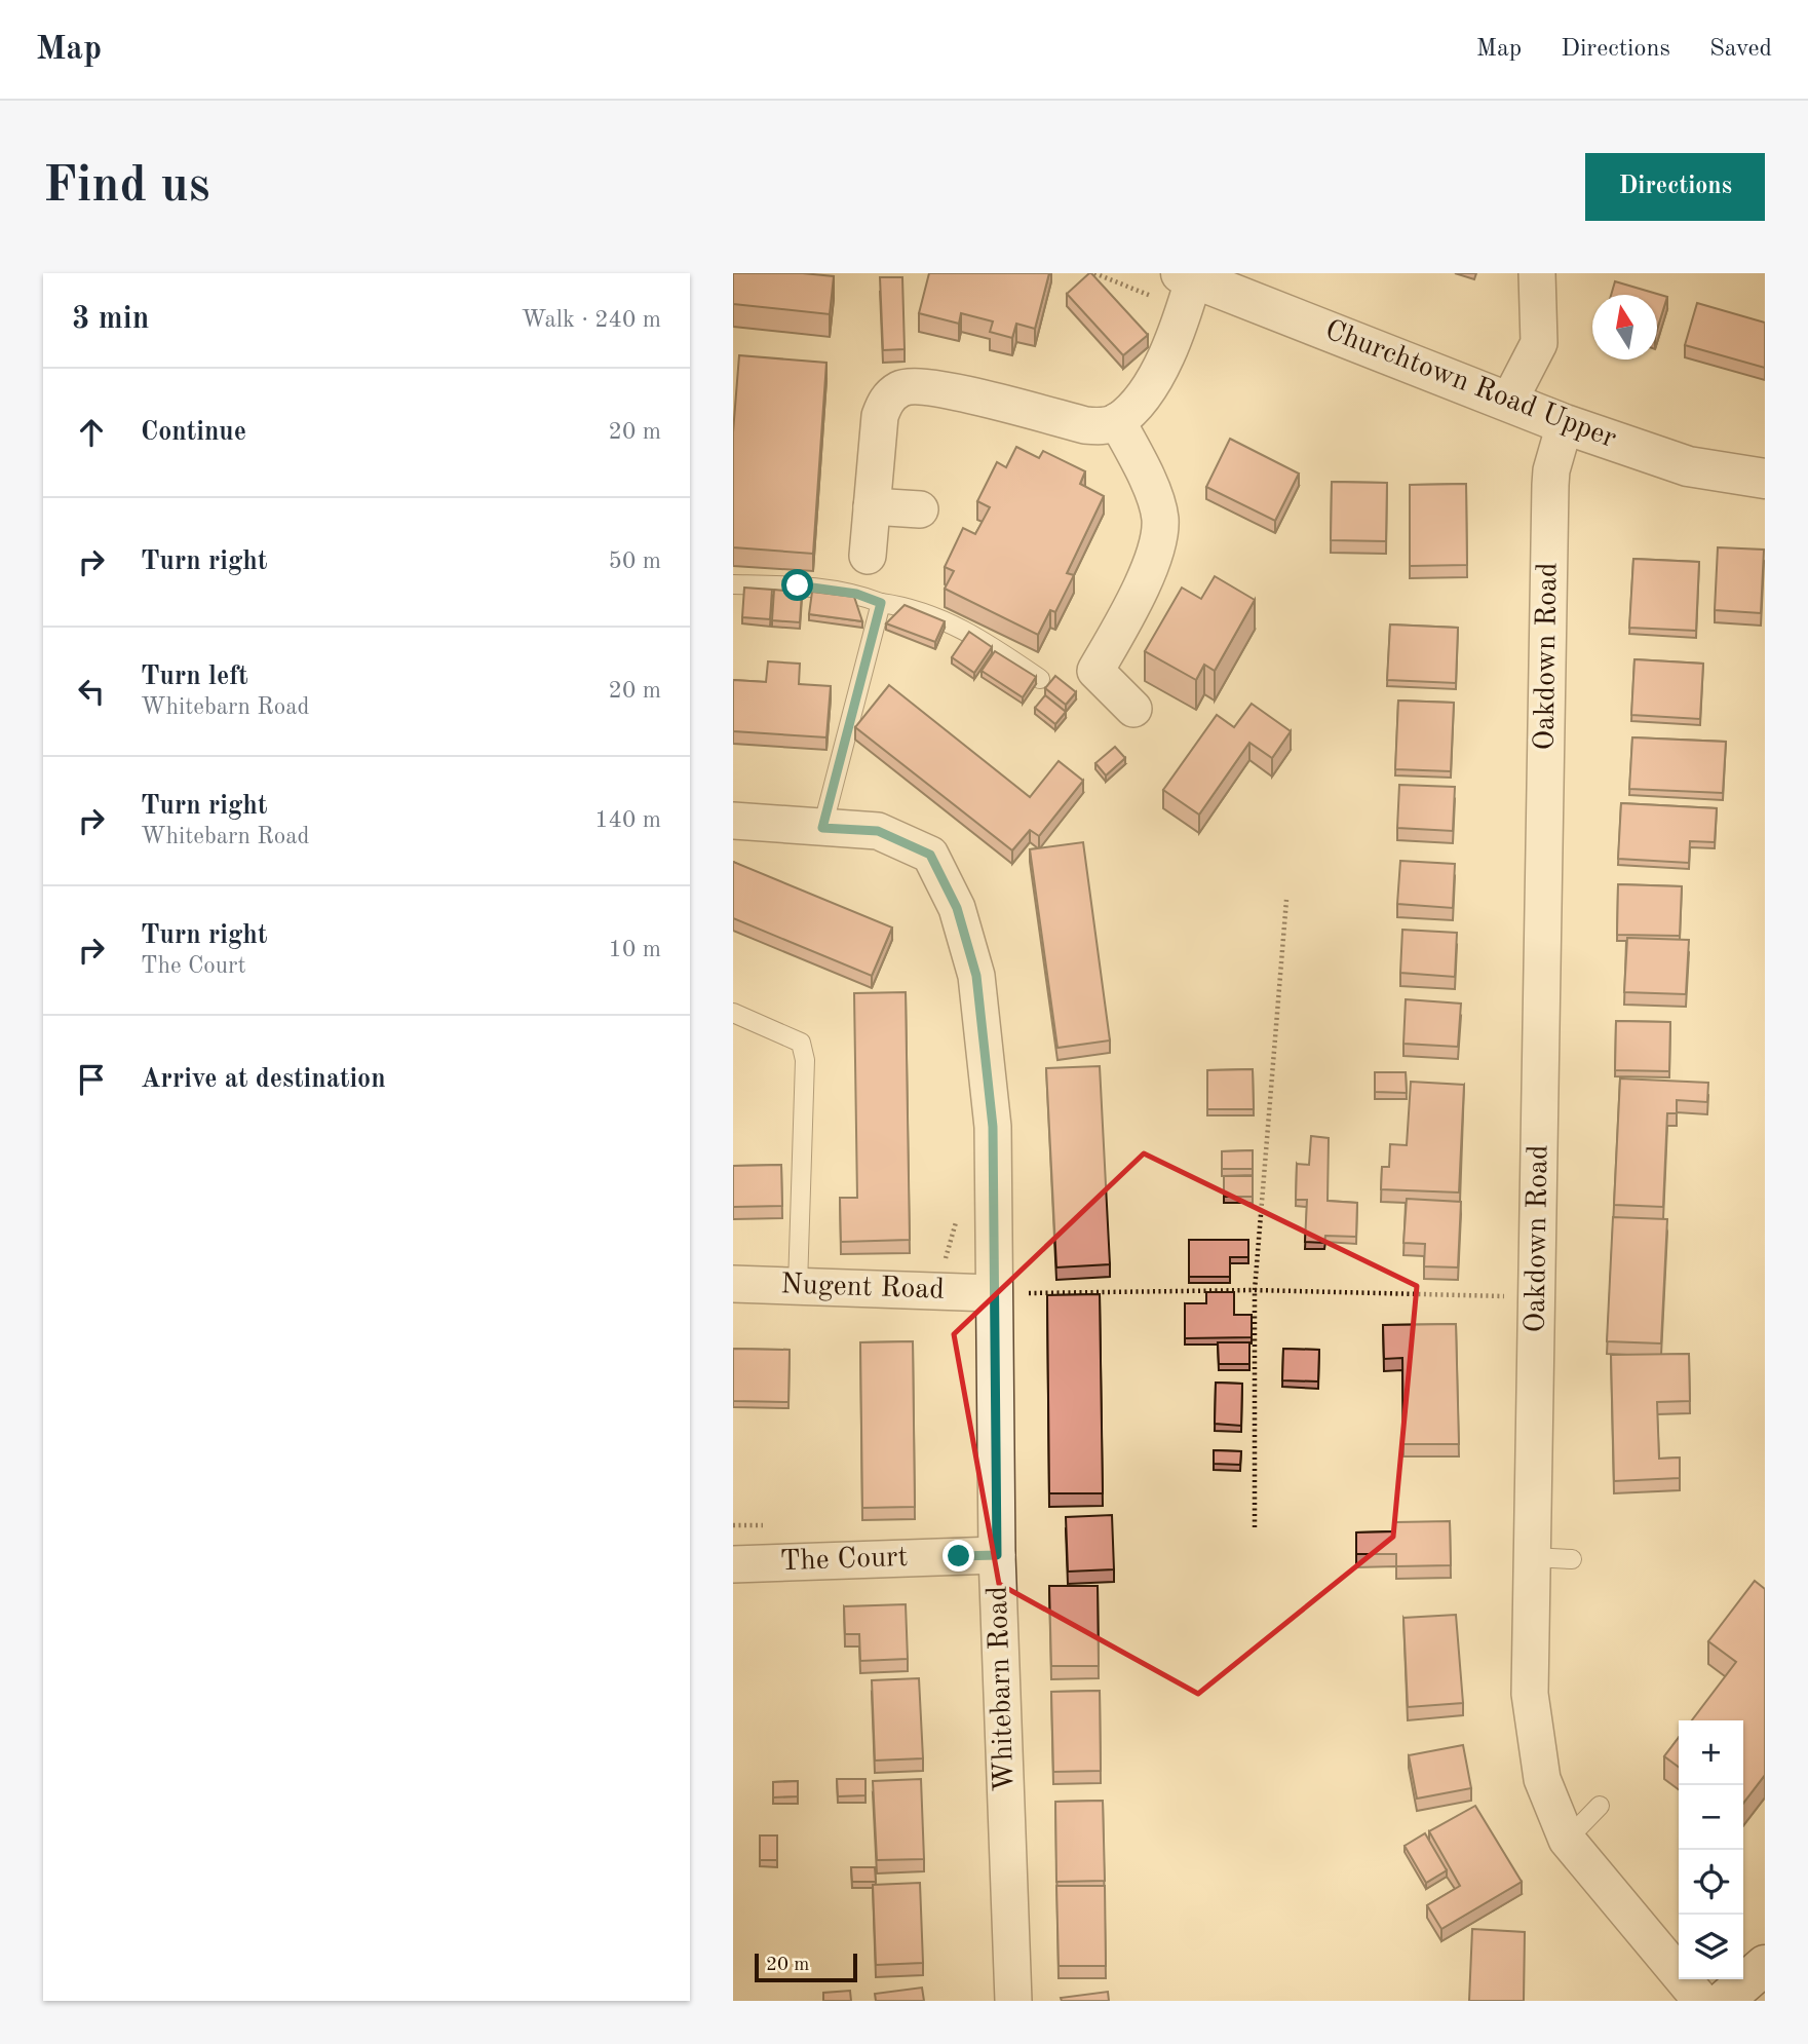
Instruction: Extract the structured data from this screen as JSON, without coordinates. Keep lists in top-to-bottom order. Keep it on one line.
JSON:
{"streets":{"street":["Churchtown Road Upper","Oakdown Road","Nugent Road","The Court","Whitebarn Road"]},"crossings":[["Churchtown Road Upper","Oakdown Road"],["Nugent Road","Whitebarn Road"],["The Court","Whitebarn Road"]],"scale_bar":"20 m","north":"top","page":{"header":"Map","nav":["Map","Directions","Saved"],"buttons":"Directions","title":"Find us","heading":["3 min","Walk · 240 m"],"list":[["Continue","20 m"],["Turn right","50 m"],["Turn left","Whitebarn Road","20 m"],["Turn right","Whitebarn Road","140 m"],["Turn right","The Court","10 m"],"Arrive at destination"],"map_buttons":["+","−"],"scale":"20 m"}}
